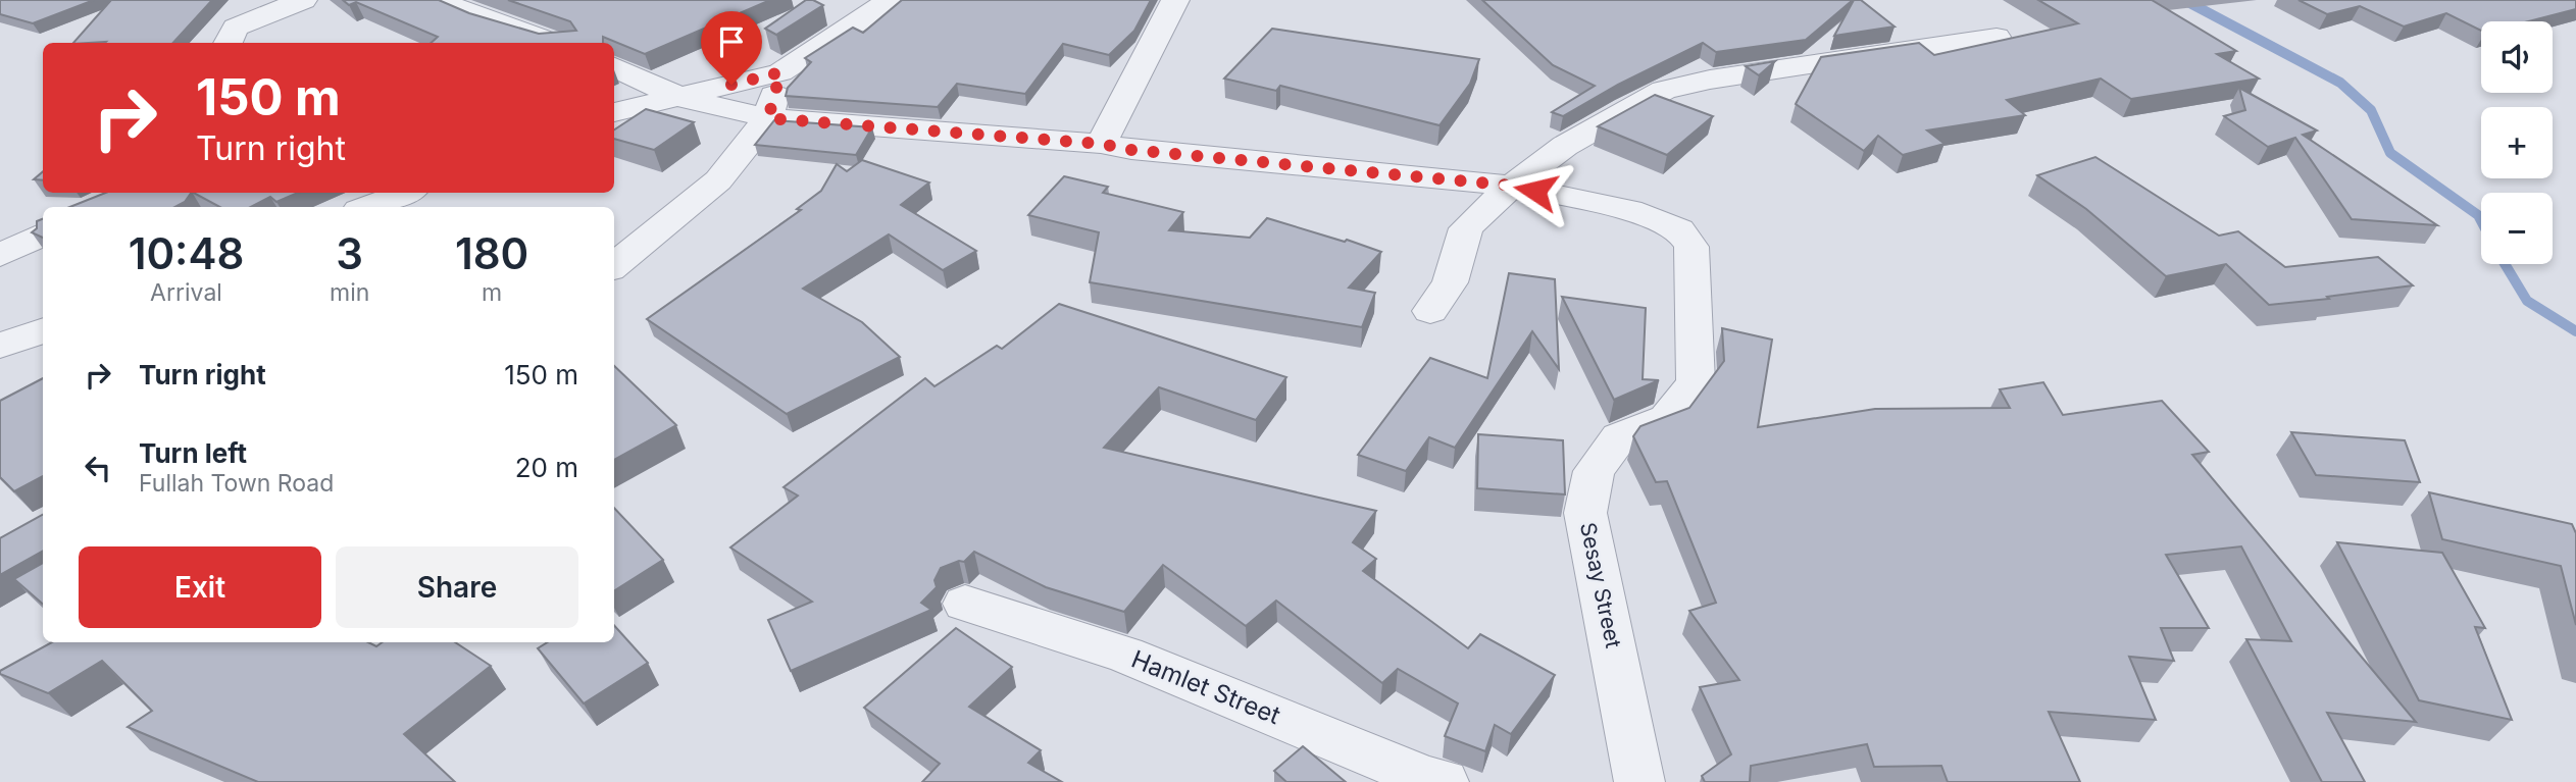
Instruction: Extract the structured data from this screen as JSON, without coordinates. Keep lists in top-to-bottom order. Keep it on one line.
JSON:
{"streets":{"street":["Sesay Street","Hamlet Street"]},"page":{"map_buttons":["+","−"],"turn":["150 m","Turn right"],"eta":["10:48","Arrival","3","min","180","m"],"list":[{"name":"Turn right","value":"150 m"},{"name":"Turn left","note":"Fullah Town Road","value":"20 m"}],"buttons":["Exit","Share"]}}
